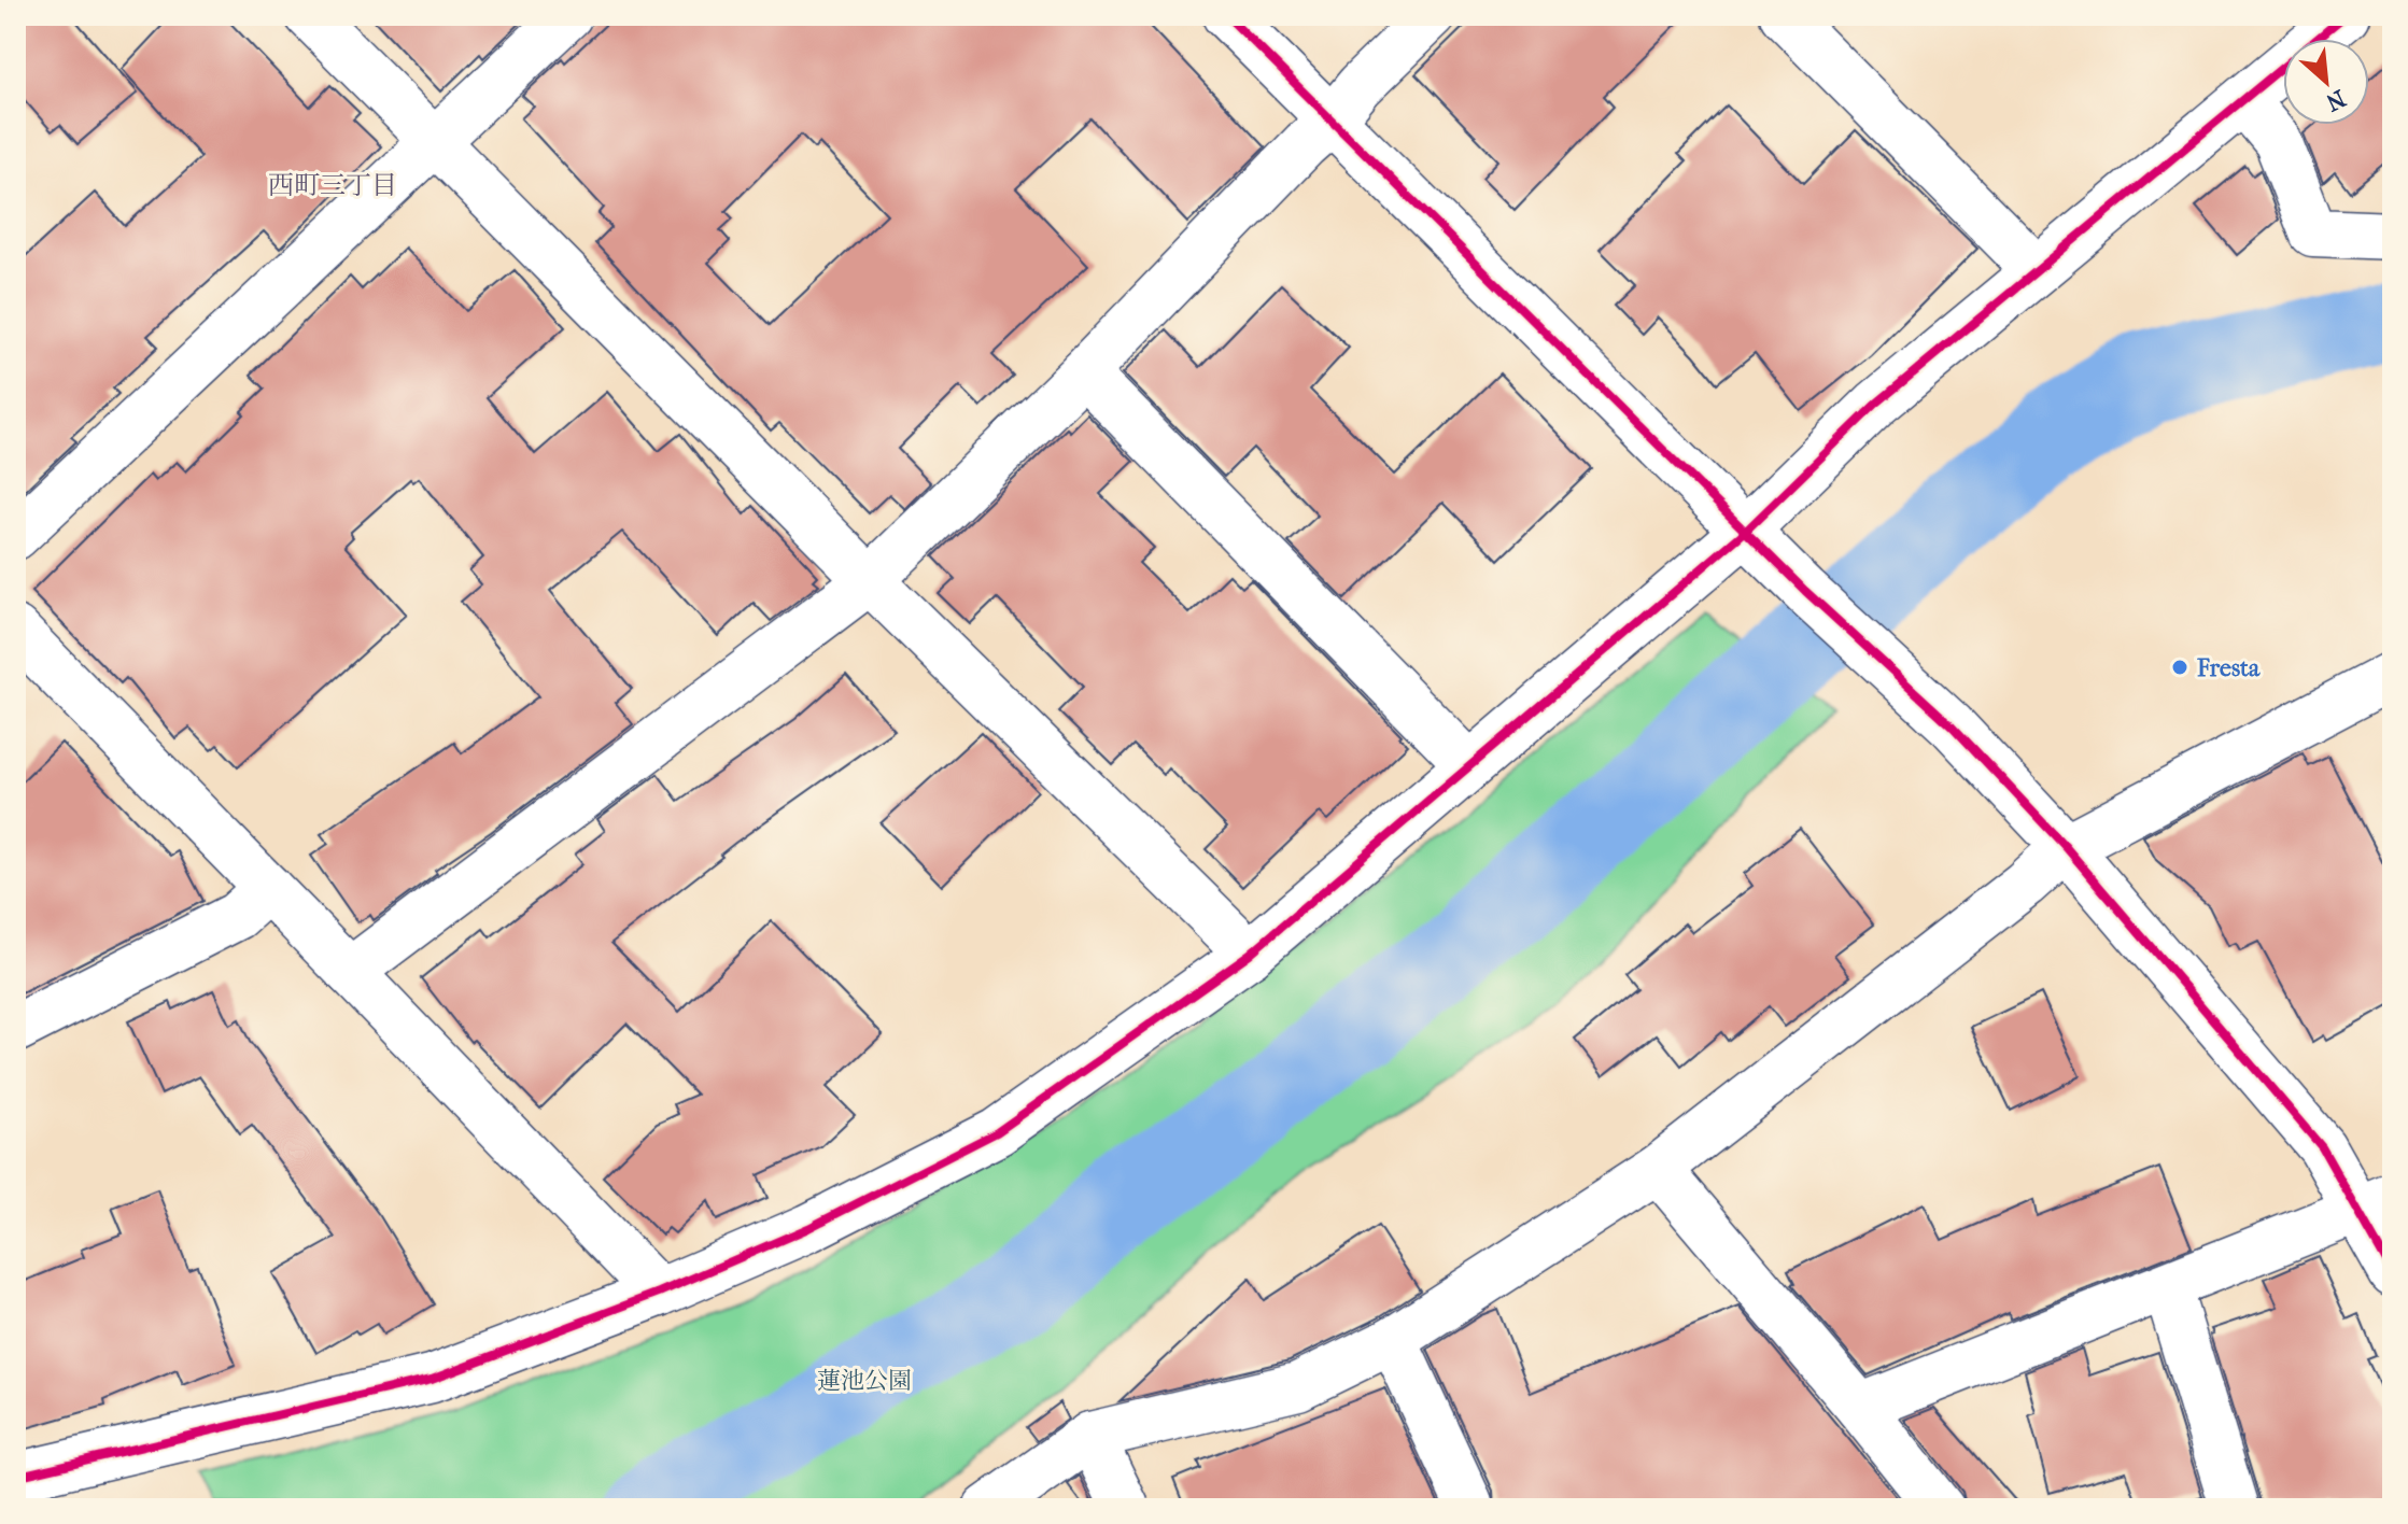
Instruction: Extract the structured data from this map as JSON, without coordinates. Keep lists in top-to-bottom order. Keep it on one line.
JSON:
{"districts":["西町三丁目"],"parks":["蓮池公園"],"places":["Fresta"],"north":"bottom right"}
